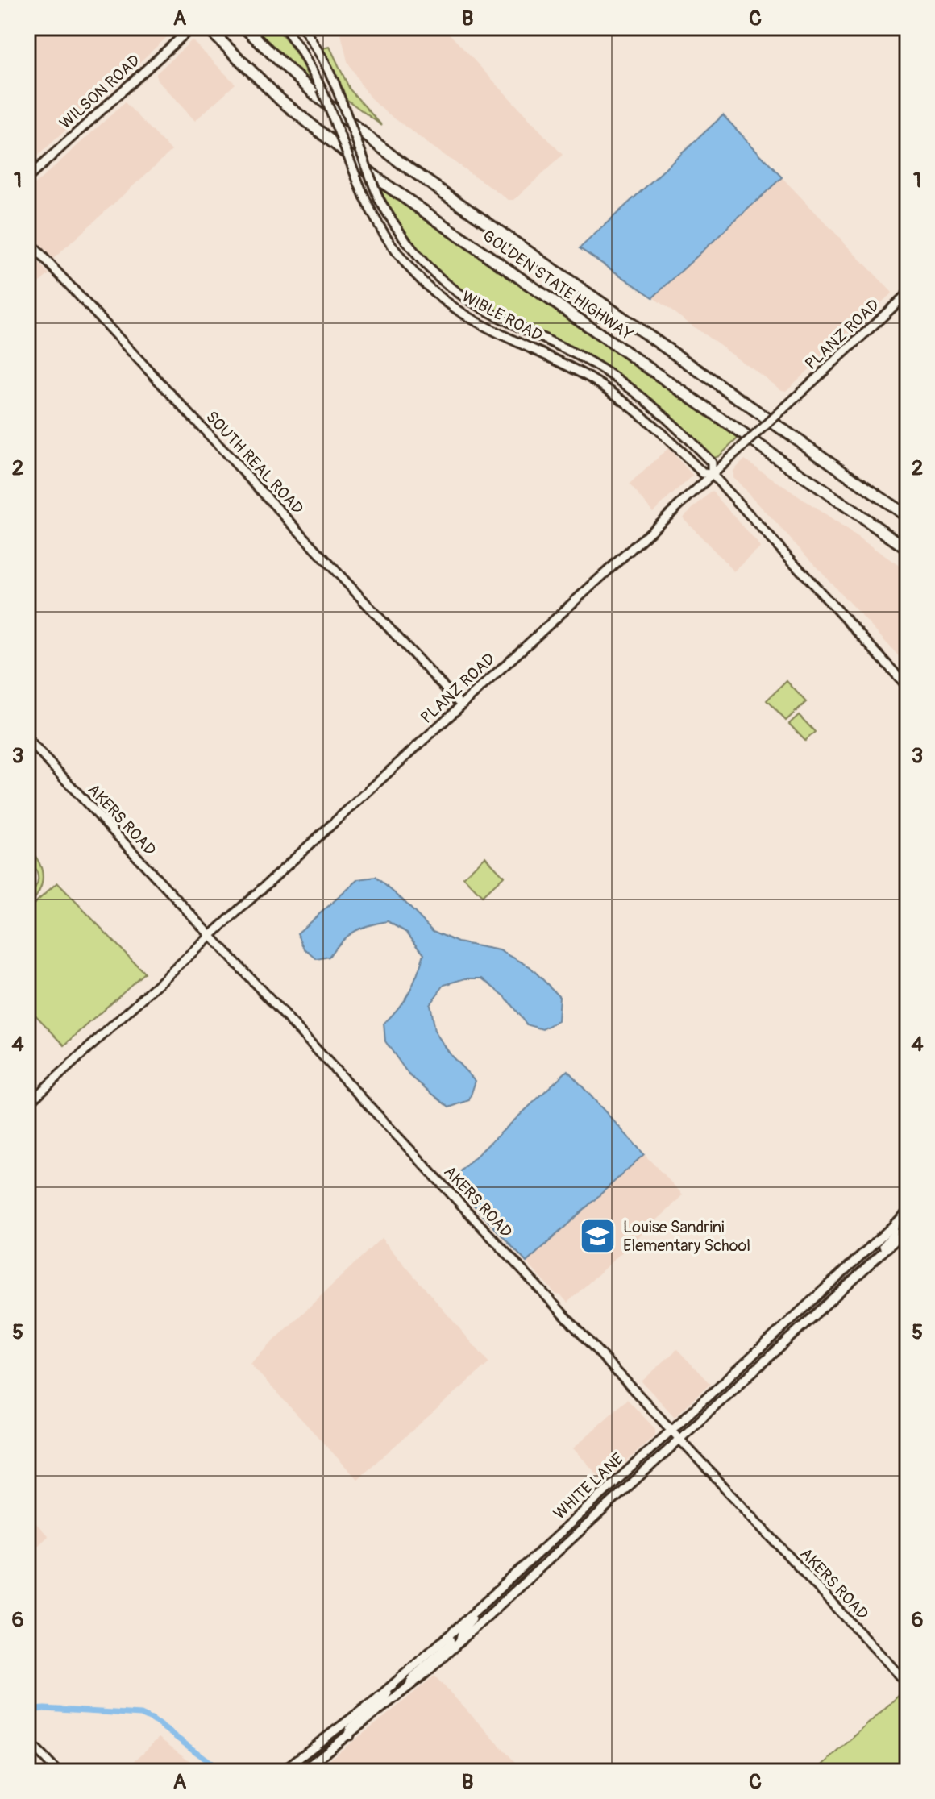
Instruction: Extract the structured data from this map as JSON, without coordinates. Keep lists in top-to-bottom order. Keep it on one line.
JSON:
{"streets":{"highway":["GOLDEN STATE HIGHWAY"],"street":["WILSON ROAD","WIBLE ROAD","PLANZ ROAD","SOUTH REAL ROAD","AKERS ROAD","WHITE LANE"]},"crossings":[["WIBLE ROAD","PLANZ ROAD"],["PLANZ ROAD","SOUTH REAL ROAD"],["PLANZ ROAD","AKERS ROAD"],["AKERS ROAD","WHITE LANE"]],"places":{"school or university":["Louise Sandrini Elementary School"]},"grid":{"columns":["A","B","C"],"rows":["1","2","3","4","5","6"]}}
